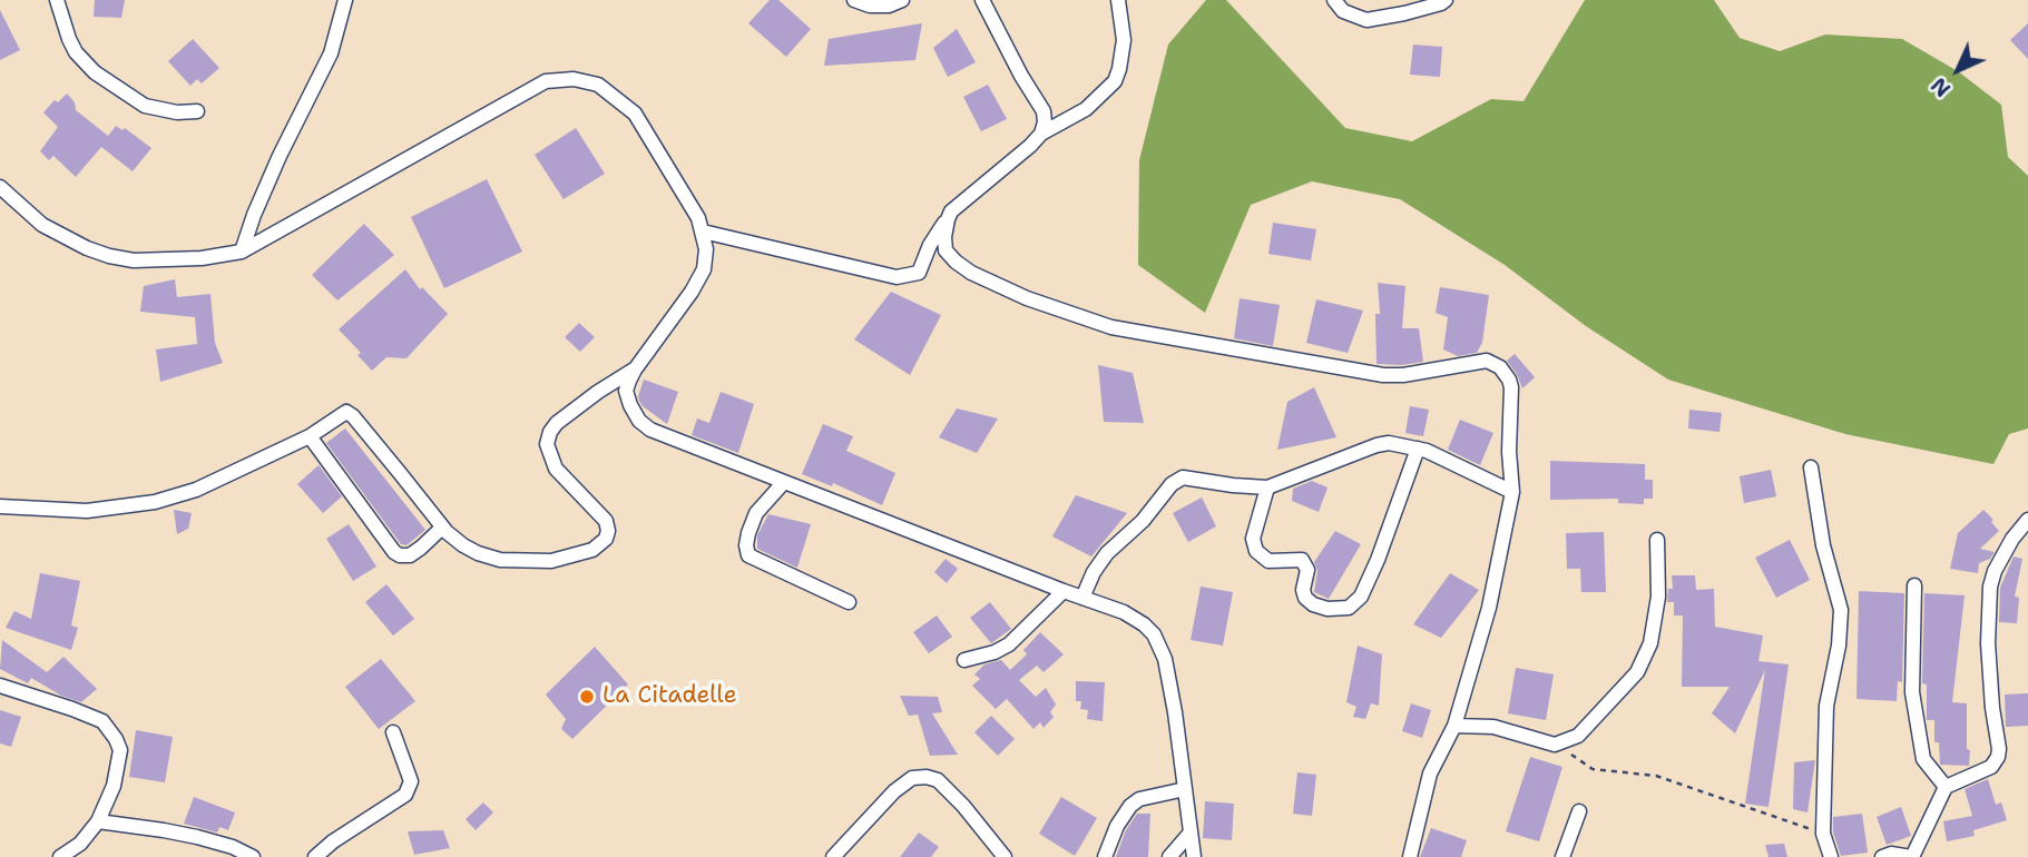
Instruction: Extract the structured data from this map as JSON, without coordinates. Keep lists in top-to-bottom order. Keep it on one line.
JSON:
{"places":["La Citadelle"],"north":"bottom left"}
